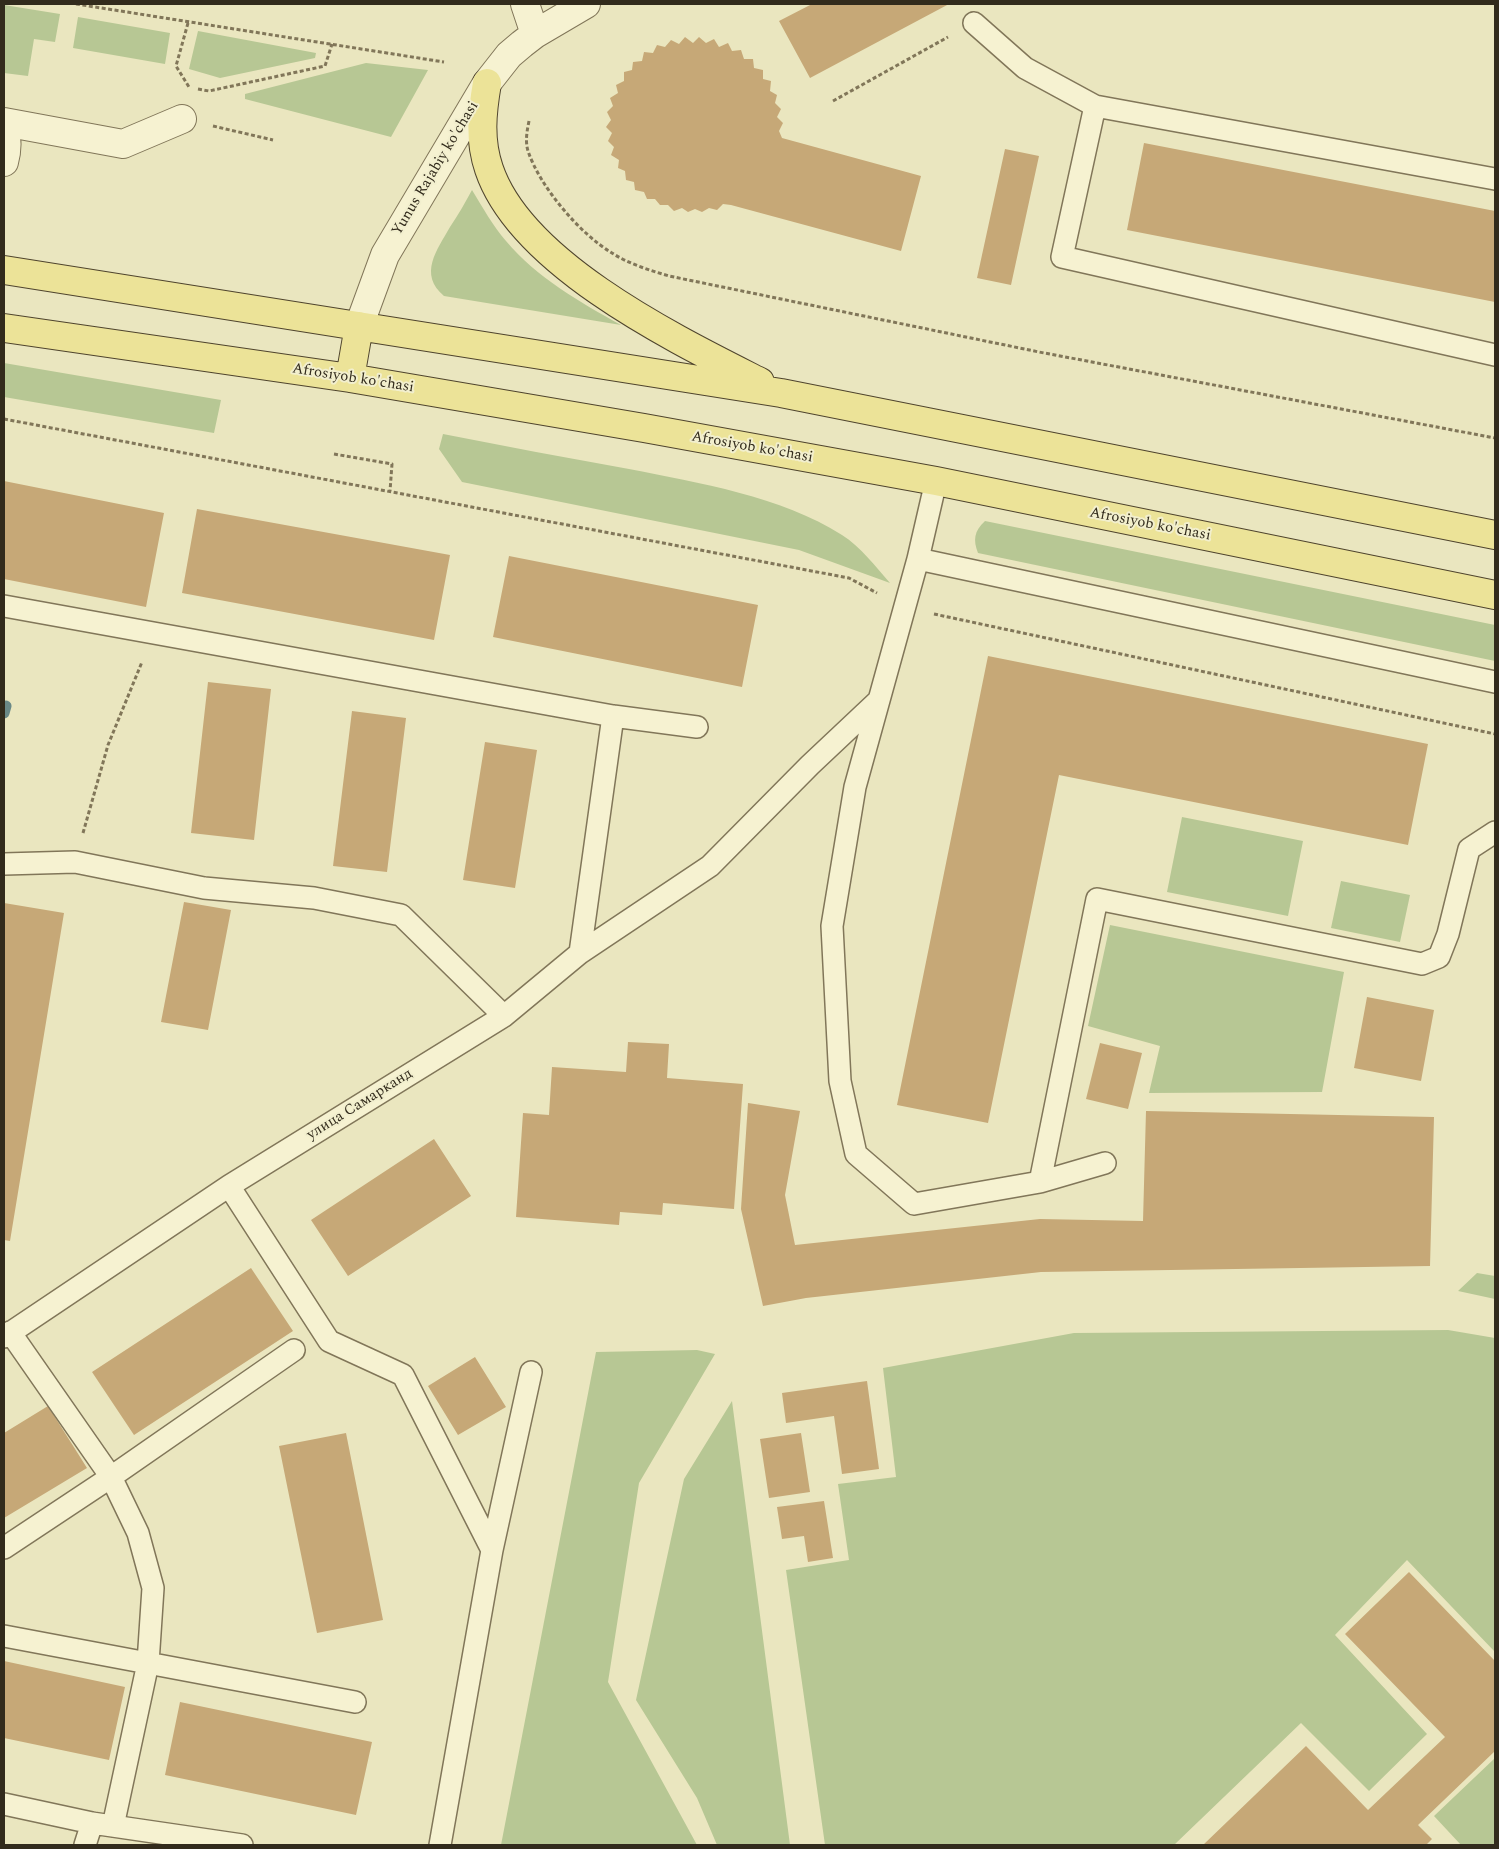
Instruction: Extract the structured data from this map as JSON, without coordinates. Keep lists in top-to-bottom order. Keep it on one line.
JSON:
{"streets":{"main road":["Yunus Rajabiy ko'chasi","Afrosiyob ko'chasi"],"lane":["улица Самарканд"]},"crossings":[["Yunus Rajabiy ko'chasi","Afrosiyob ko'chasi"]]}
